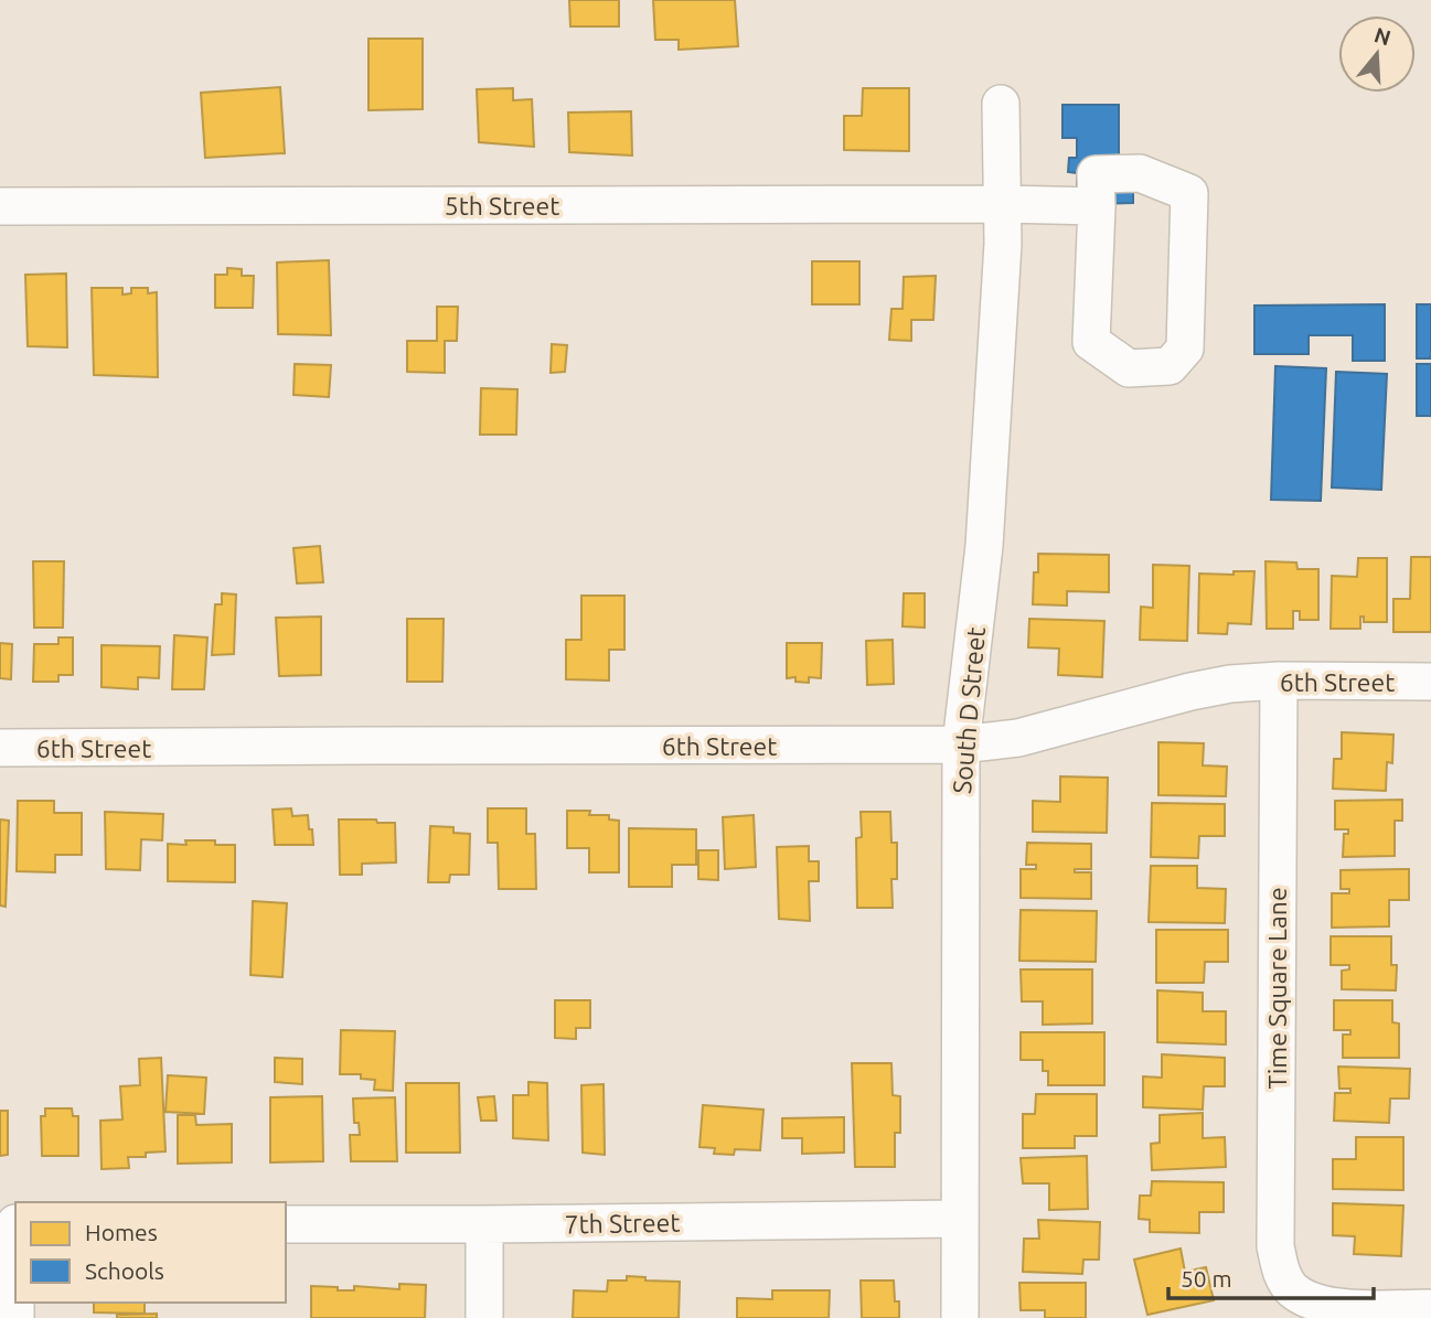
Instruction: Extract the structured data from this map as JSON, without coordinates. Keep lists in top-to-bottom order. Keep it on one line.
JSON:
{"streets":{"street":["5th Street","6th Street","South D Street","Time Square Lane","7th Street"]},"crossings":[["5th Street","South D Street"],["6th Street","South D Street"],["6th Street","Time Square Lane"],["South D Street","7th Street"]],"legend":["Homes","Schools"],"scale_bar":"50 m","north":"top"}
